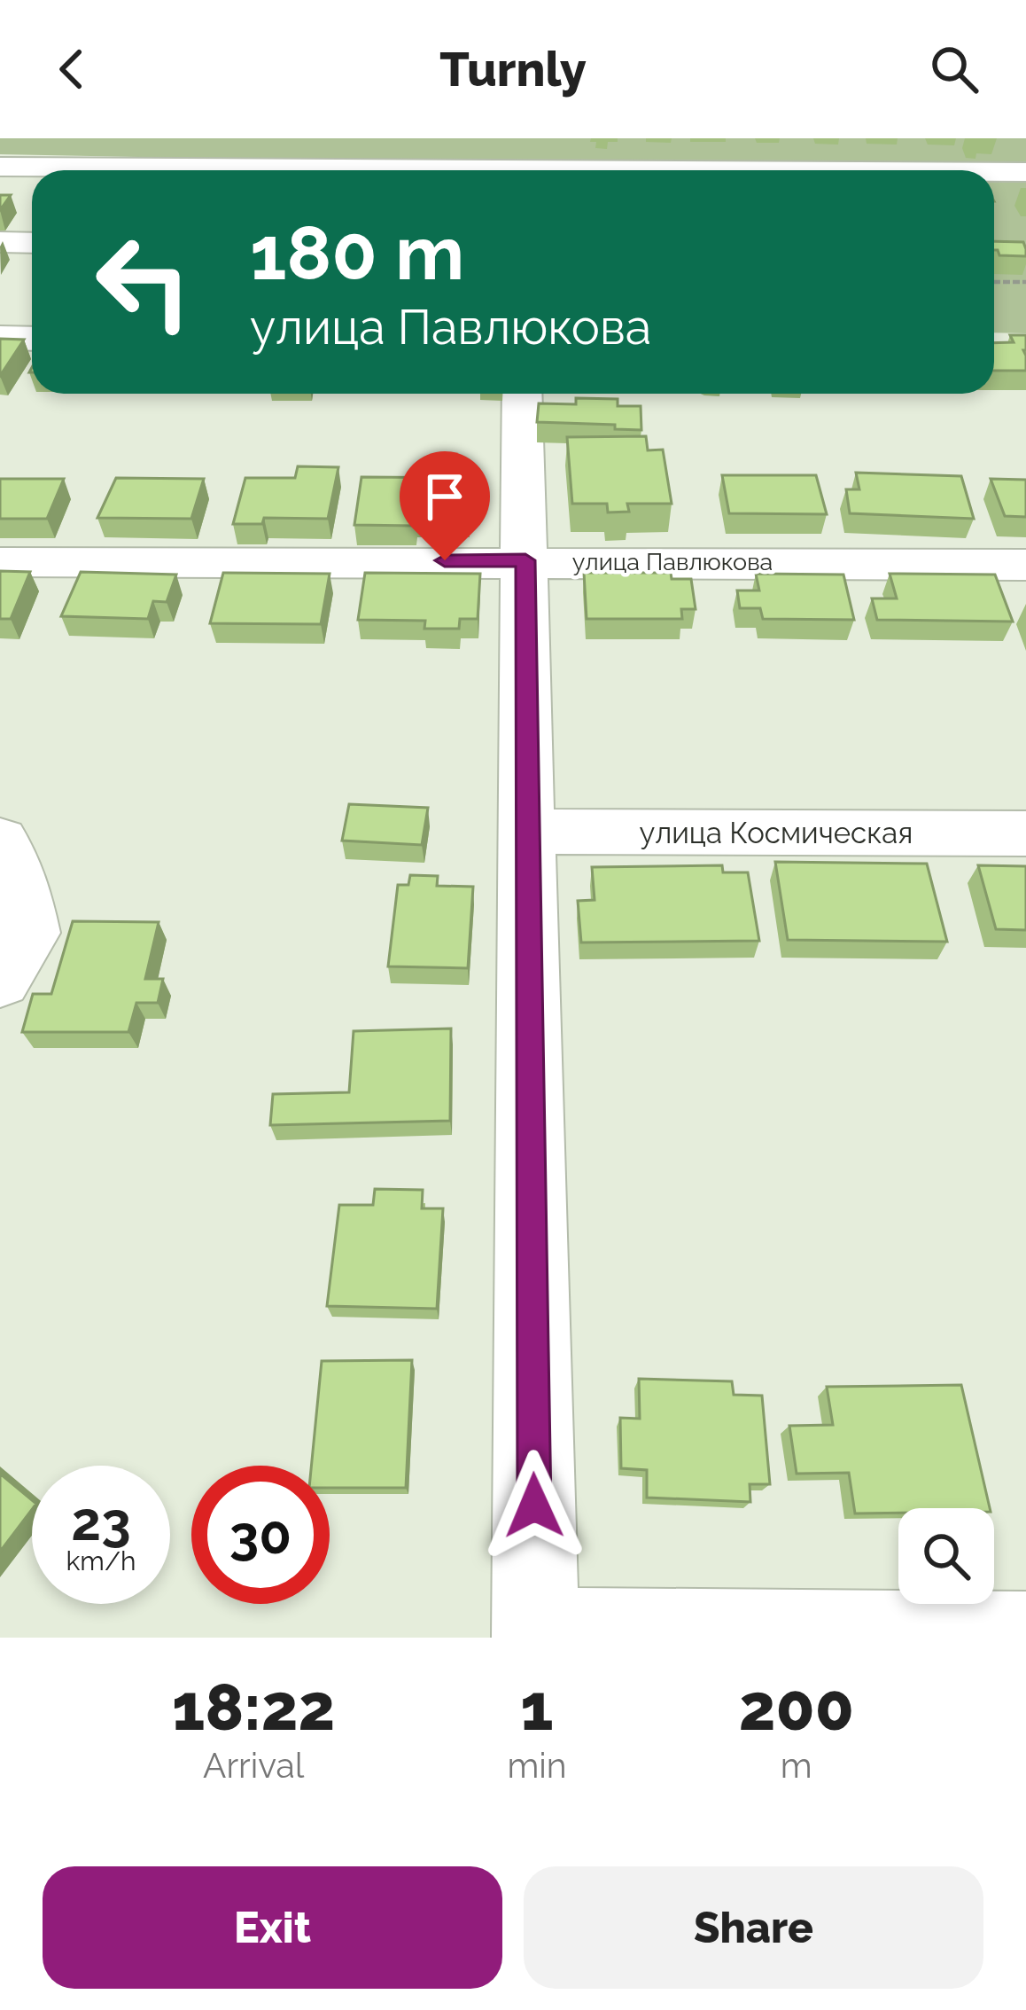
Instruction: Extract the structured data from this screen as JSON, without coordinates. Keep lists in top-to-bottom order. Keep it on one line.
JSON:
{"streets":{"street":["улица Павлюкова","улица Космическая"]},"page":{"header":"Turnly","turn":["180 m","улица Павлюкова"],"speed":"23 km/h","limit":"30","eta":["18:22","Arrival","1","min","200","m"],"buttons":["Exit","Share"]}}
